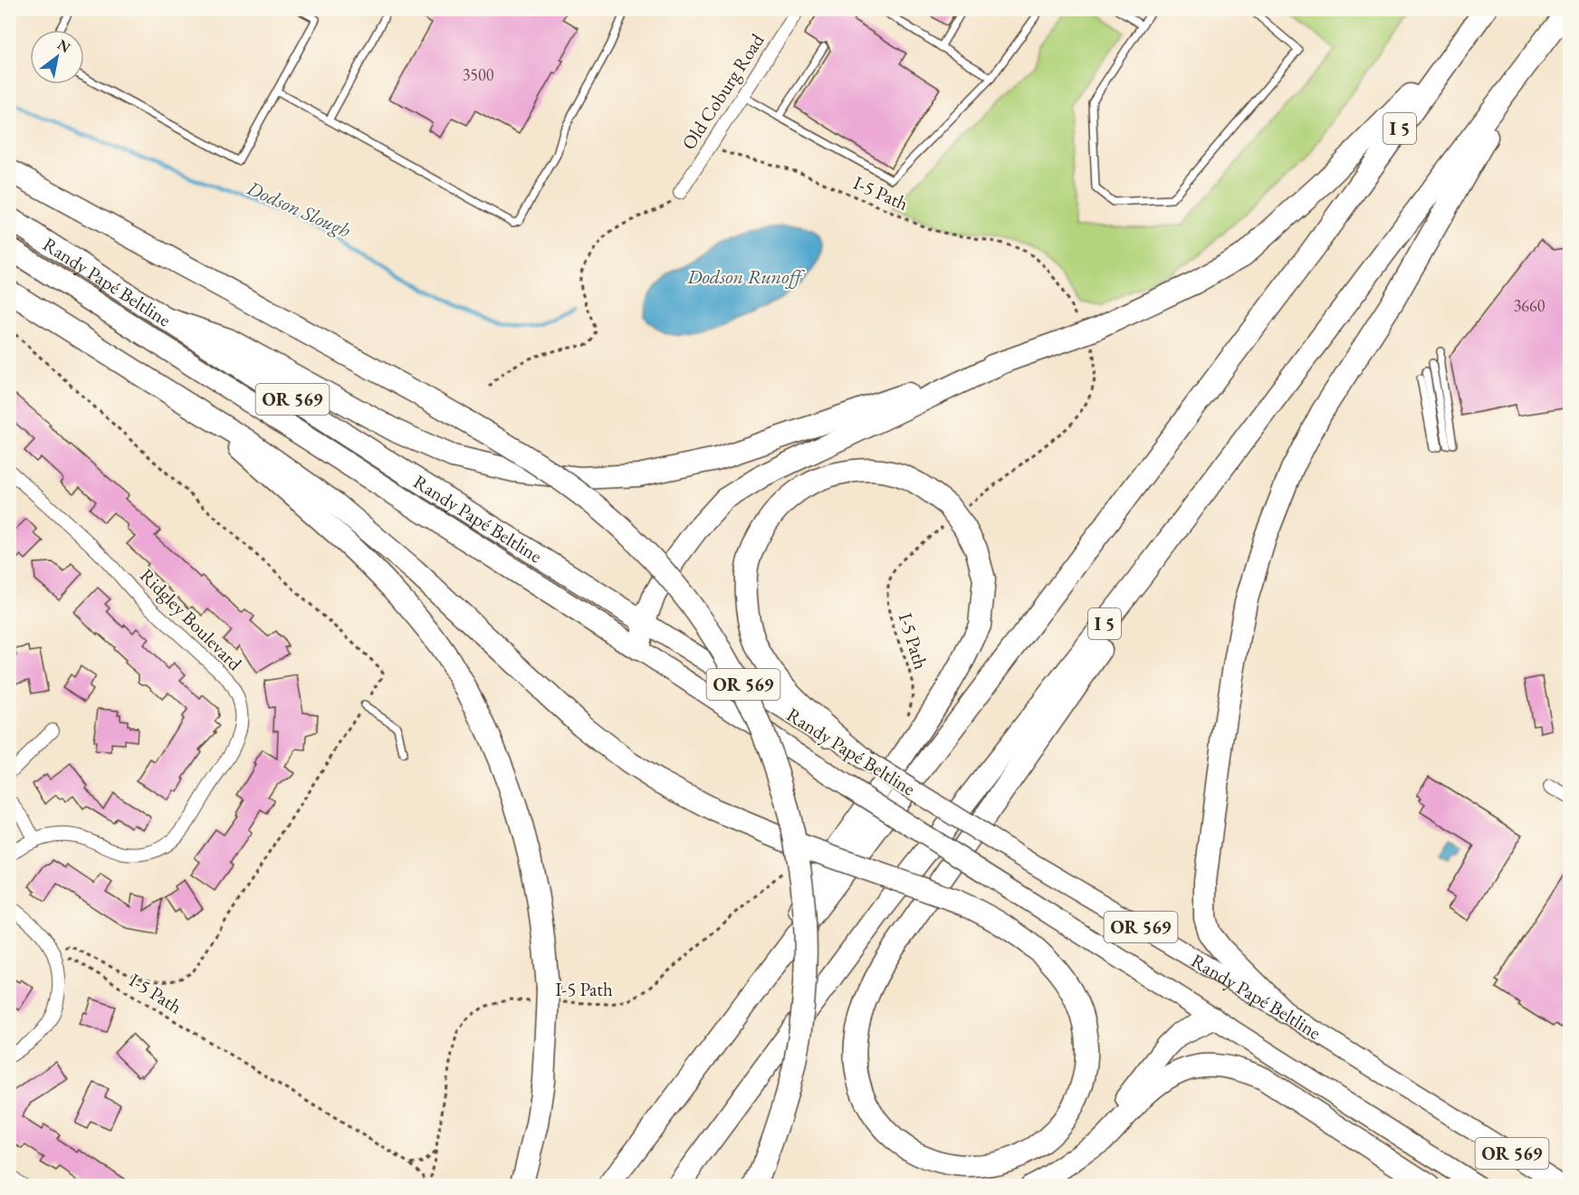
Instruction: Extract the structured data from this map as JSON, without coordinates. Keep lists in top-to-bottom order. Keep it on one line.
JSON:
{"streets":{"highway":["I 5","Randy Papé Beltline","OR 569"],"street":["Old Coburg Road","Ridgley Boulevard"],"path":["I-5 Path"]},"crossings":[["Old Coburg Road","I-5 Path"]],"water":["Dodson Slough","Dodson Runoff"],"house_numbers":["3500","3660"],"north":"top right"}
